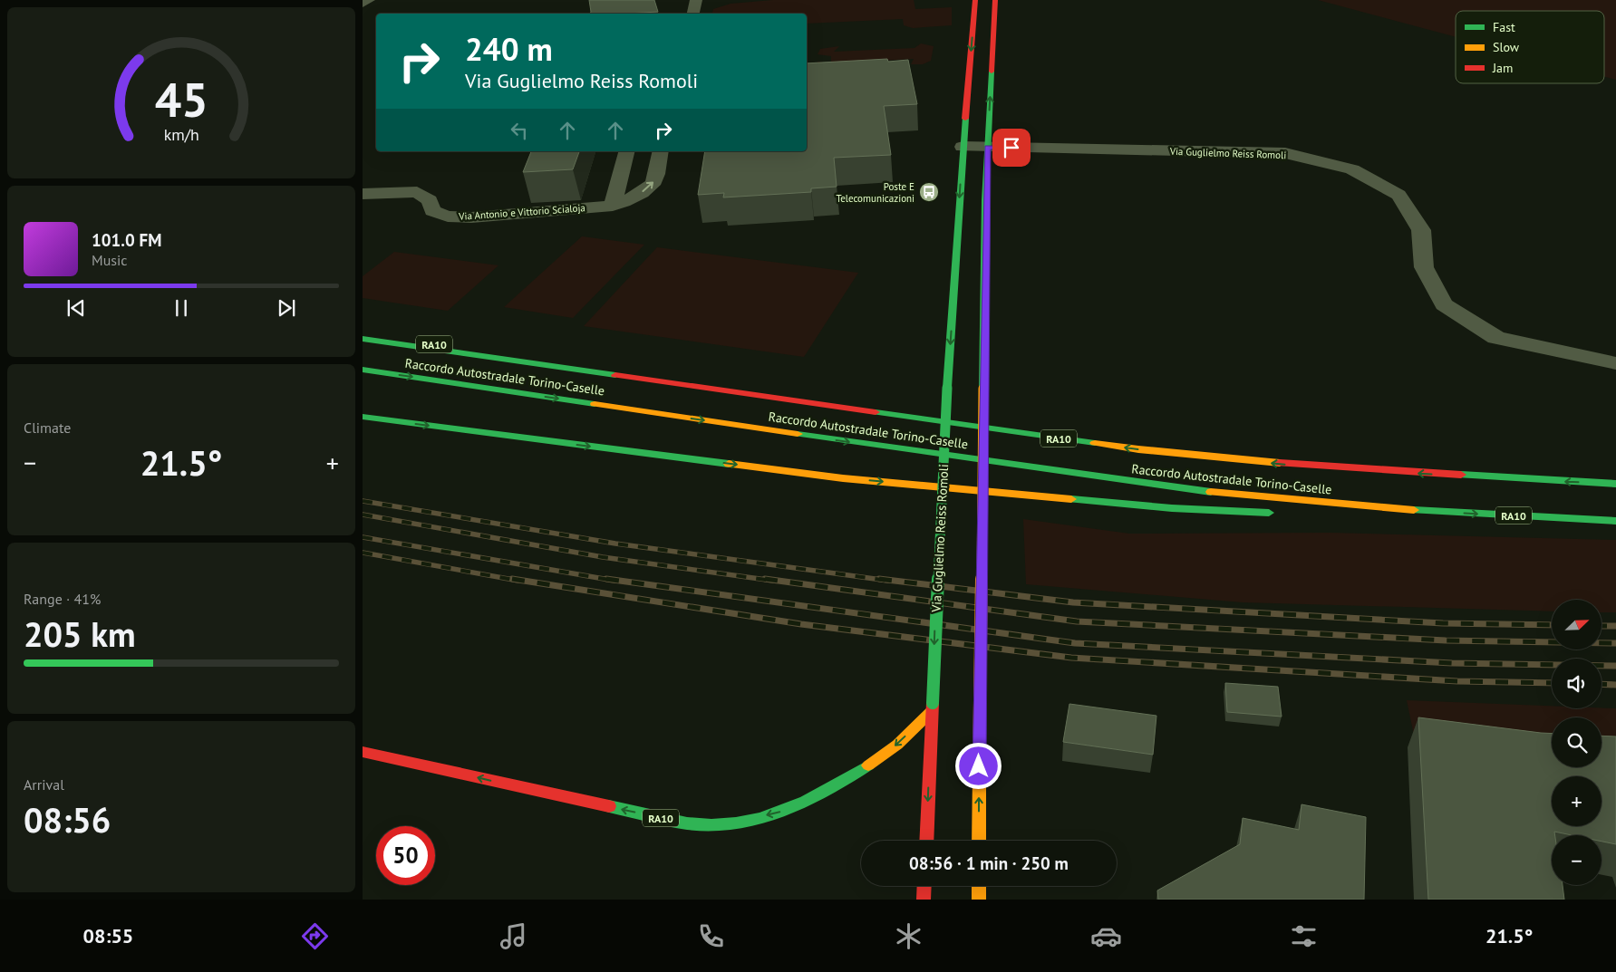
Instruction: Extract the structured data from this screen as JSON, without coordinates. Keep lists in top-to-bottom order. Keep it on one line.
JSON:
{"streets":{"main road":["Via Guglielmo Reiss Romoli","RA10","Raccordo Autostradale Torino-Caselle"],"street":["Via Antonio e Vittorio Scialoja"]},"crossings":[["Via Guglielmo Reiss Romoli","RA10"],["RA10","Raccordo Autostradale Torino-Caselle"]],"places":{"bus stop":["Poste E Telecomunicazioni"]},"legend":["Fast","Slow","Jam"],"north":"top right","page":{"turn":["240 m","Via Guglielmo Reiss Romoli"],"song":["101.0 FM","Music"],"tile":["Climate",["Range · 41%","205 km"],["Arrival","08:56"]],"heat":["−","21.5°","+"],"map_buttons":["+","−"],"limit":"50","trip":"08:56 · 1 min · 250 m","tabs":["08:55","21.5°"],"gauge":["45","km/h"]}}
